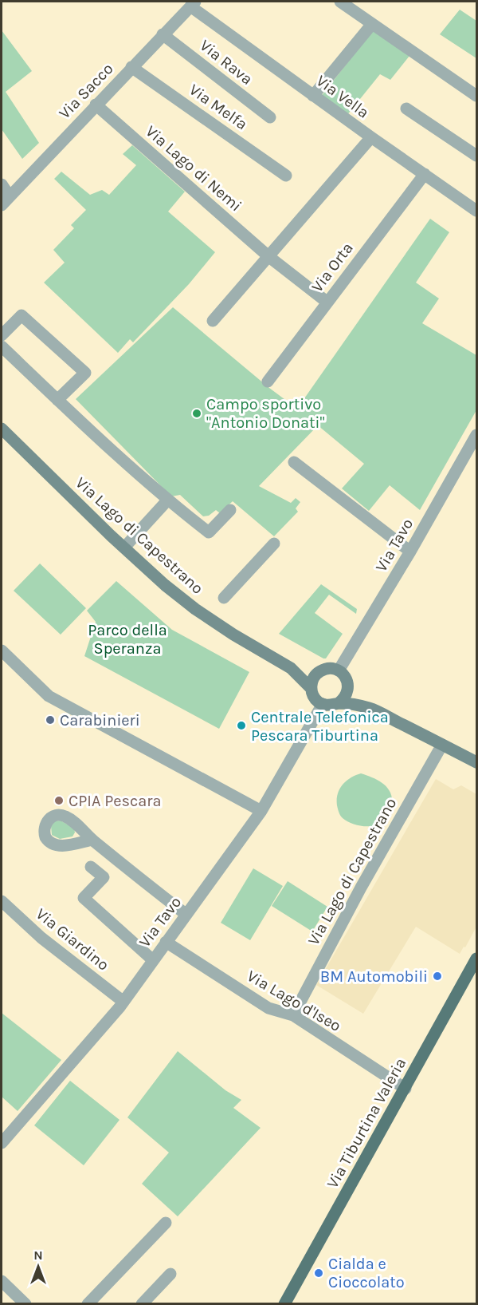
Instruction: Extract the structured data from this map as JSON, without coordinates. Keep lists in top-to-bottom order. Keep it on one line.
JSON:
{"streets":{"main road":["Via Lago di Capestrano","Via Tiburtina Valeria"],"street":["Via Rava","Via Sacco","Via Vella","Via Melfa","Via Lago di Nemi","Via Orta","Via Tavo","Via Giardino","Via Lago d'Iseo"]},"crossings":[["Via Rava","Via Sacco"],["Via Sacco","Via Vella"],["Via Sacco","Via Melfa"],["Via Sacco","Via Lago di Nemi"],["Via Vella","Via Orta"],["Via Lago di Nemi","Via Orta"],["Via Lago di Capestrano","Via Tavo"],["Via Lago di Capestrano","Via Lago d'Iseo"],["Via Tavo","Via Giardino"],["Via Tavo","Via Lago d'Iseo"],["Via Lago d'Iseo","Via Tiburtina Valeria"]],"parks":["Parco della Speranza"],"places":["Campo sportivo \"Antonio Donati\"","Carabinieri","Centrale Telefonica Pescara Tiburtina","CPIA Pescara","BM Automobili","Cialda e Cioccolato"],"north":"top"}
